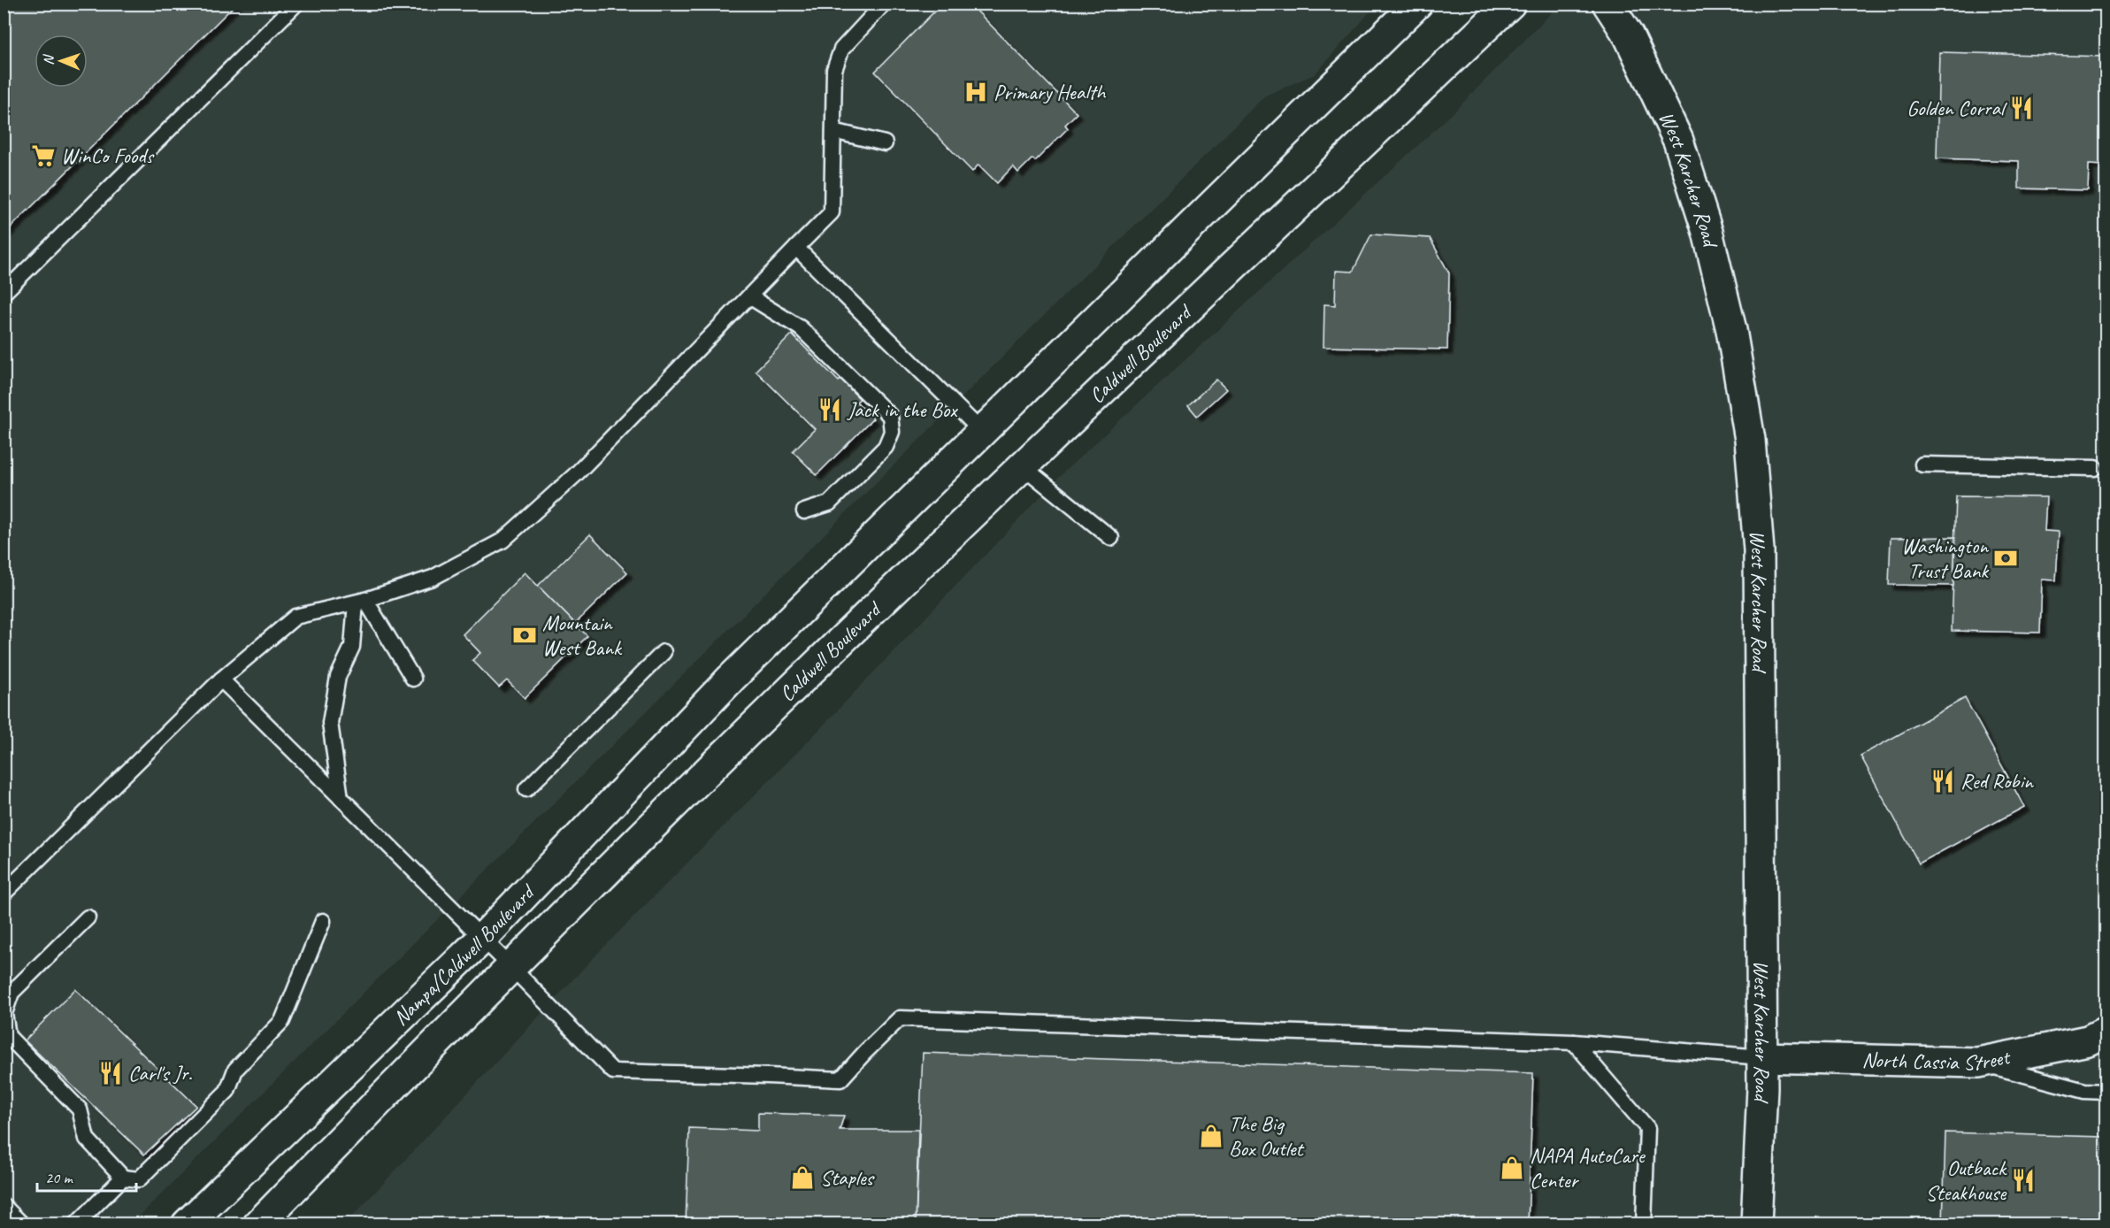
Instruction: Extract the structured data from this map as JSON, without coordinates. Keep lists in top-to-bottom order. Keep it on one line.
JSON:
{"streets":{"main road":["West Karcher Road","Caldwell Boulevard","Nampa/Caldwell Boulevard","North Cassia Street"]},"crossings":[["West Karcher Road","North Cassia Street"],["Caldwell Boulevard","Nampa/Caldwell Boulevard"]],"places":{"hospital":["Primary Health"],"restaurant":["Golden Corral","Jack in the Box","Red Robin","Carl's Jr.","Outback Steakhouse"],"supermarket":["WinCo Foods"],"bank":["Washington Trust Bank","Mountain West Bank"],"shop":["The Big Box Outlet","NAPA AutoCare Center","Staples"]},"scale_bar":"20 m","north":"left"}
